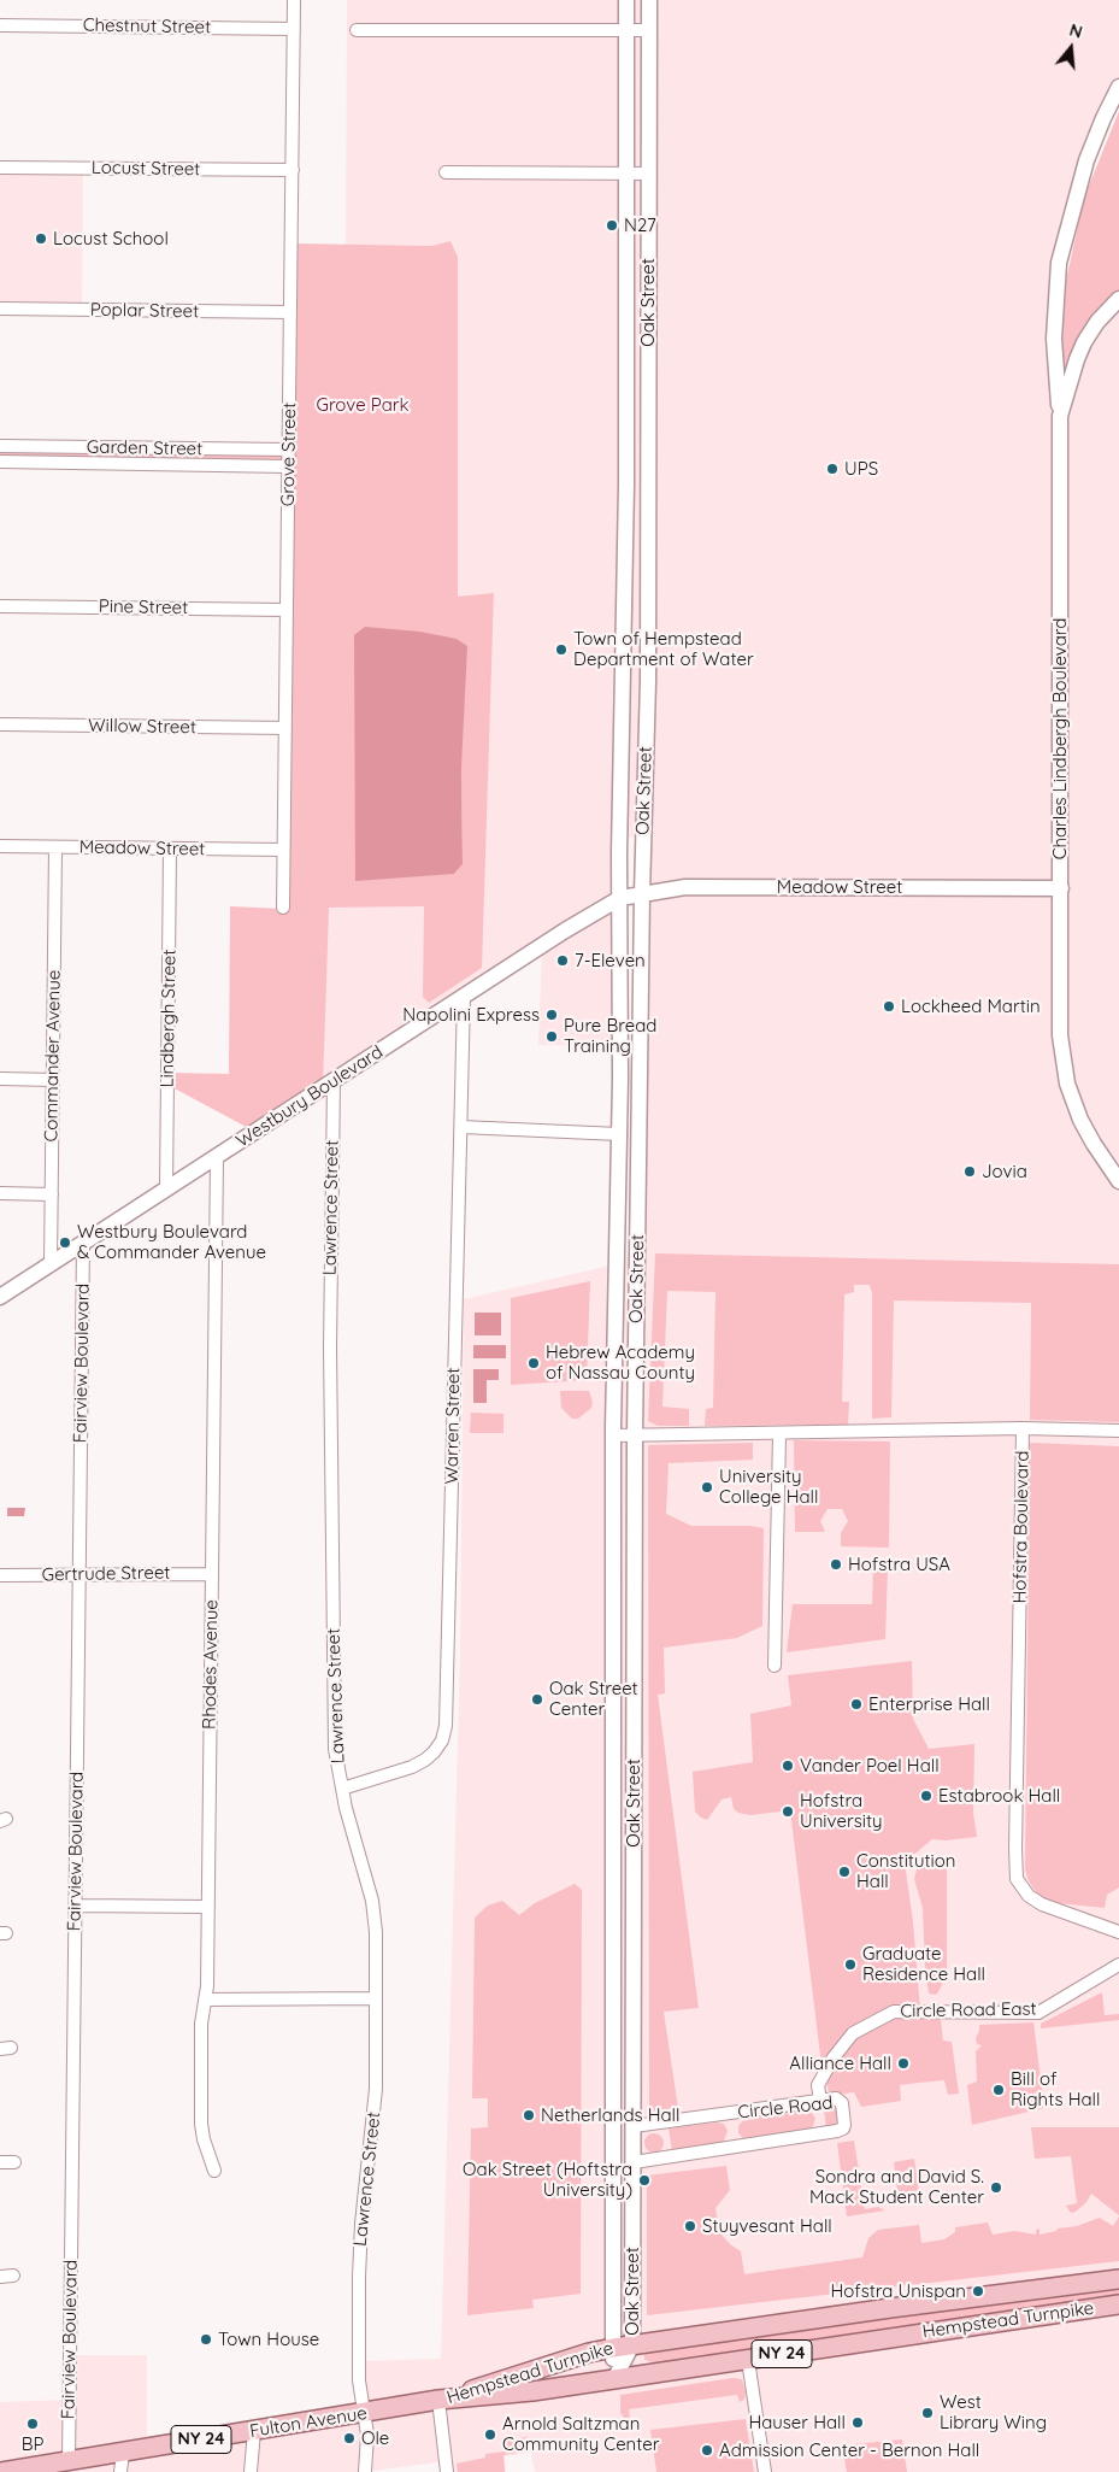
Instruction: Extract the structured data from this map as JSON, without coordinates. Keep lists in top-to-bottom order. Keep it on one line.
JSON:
{"streets":{"main road":["Hempstead Turnpike","NY 24","Fulton Avenue"],"street":["Chestnut Street","Locust Street","Oak Street","Poplar Street","Garden Street","Grove Street","Pine Street","Willow Street","Charles Lindbergh Boulevard","Meadow Street","Lindbergh Street","Commander Avenue","Westbury Boulevard","Lawrence Street","Fairview Boulevard","Warren Street","Hofstra Boulevard","Gertrude Street","Rhodes Avenue","Circle Road East","Circle Road"]},"crossings":[["Chestnut Street","Grove Street"],["Locust Street","Grove Street"],["Oak Street","Meadow Street"],["Oak Street","Westbury Boulevard"],["Oak Street","Hofstra Boulevard"],["Oak Street","Circle Road"],["Oak Street","Hempstead Turnpike"],["Poplar Street","Grove Street"],["Garden Street","Grove Street"],["Grove Street","Pine Street"],["Grove Street","Willow Street"],["Grove Street","Meadow Street"],["Charles Lindbergh Boulevard","Meadow Street"],["Meadow Street","Lindbergh Street"],["Meadow Street","Commander Avenue"],["Meadow Street","Westbury Boulevard"],["Lindbergh Street","Westbury Boulevard"],["Commander Avenue","Westbury Boulevard"],["Westbury Boulevard","Lawrence Street"],["Westbury Boulevard","Fairview Boulevard"],["Westbury Boulevard","Warren Street"],["Westbury Boulevard","Rhodes Avenue"],["Lawrence Street","Warren Street"],["Lawrence Street","Fulton Avenue"],["Fairview Boulevard","Gertrude Street"],["Fairview Boulevard","Fulton Avenue"],["Gertrude Street","Rhodes Avenue"],["Circle Road East","Circle Road"],["Hempstead Turnpike","Fulton Avenue"]],"parks":["Grove Park"],"places":["N27","Locust School","UPS","Town of Hempstead Department of Water","7-Eleven","Lockheed Martin","Napolini Express","Pure Bread Training","Jovia","Westbury Boulevard & Commander Avenue","Hebrew Academy of Nassau County","University College Hall","Hofstra USA","Oak Street Center","Enterprise Hall","Vander Poel Hall","Estabrook Hall","Hofstra University","Constitution Hall","Graduate Residence Hall","Alliance Hall","Bill of Rights Hall","Netherlands Hall","Oak Street (Hoftstra University)","Sondra and David S. Mack Student Center","Stuyvesant Hall","Hofstra Unispan","Town House","West Library Wing","Hauser Hall","BP","Arnold Saltzman Community Center","Ole","Admission Center - Bernon Hall"],"north":"top"}
